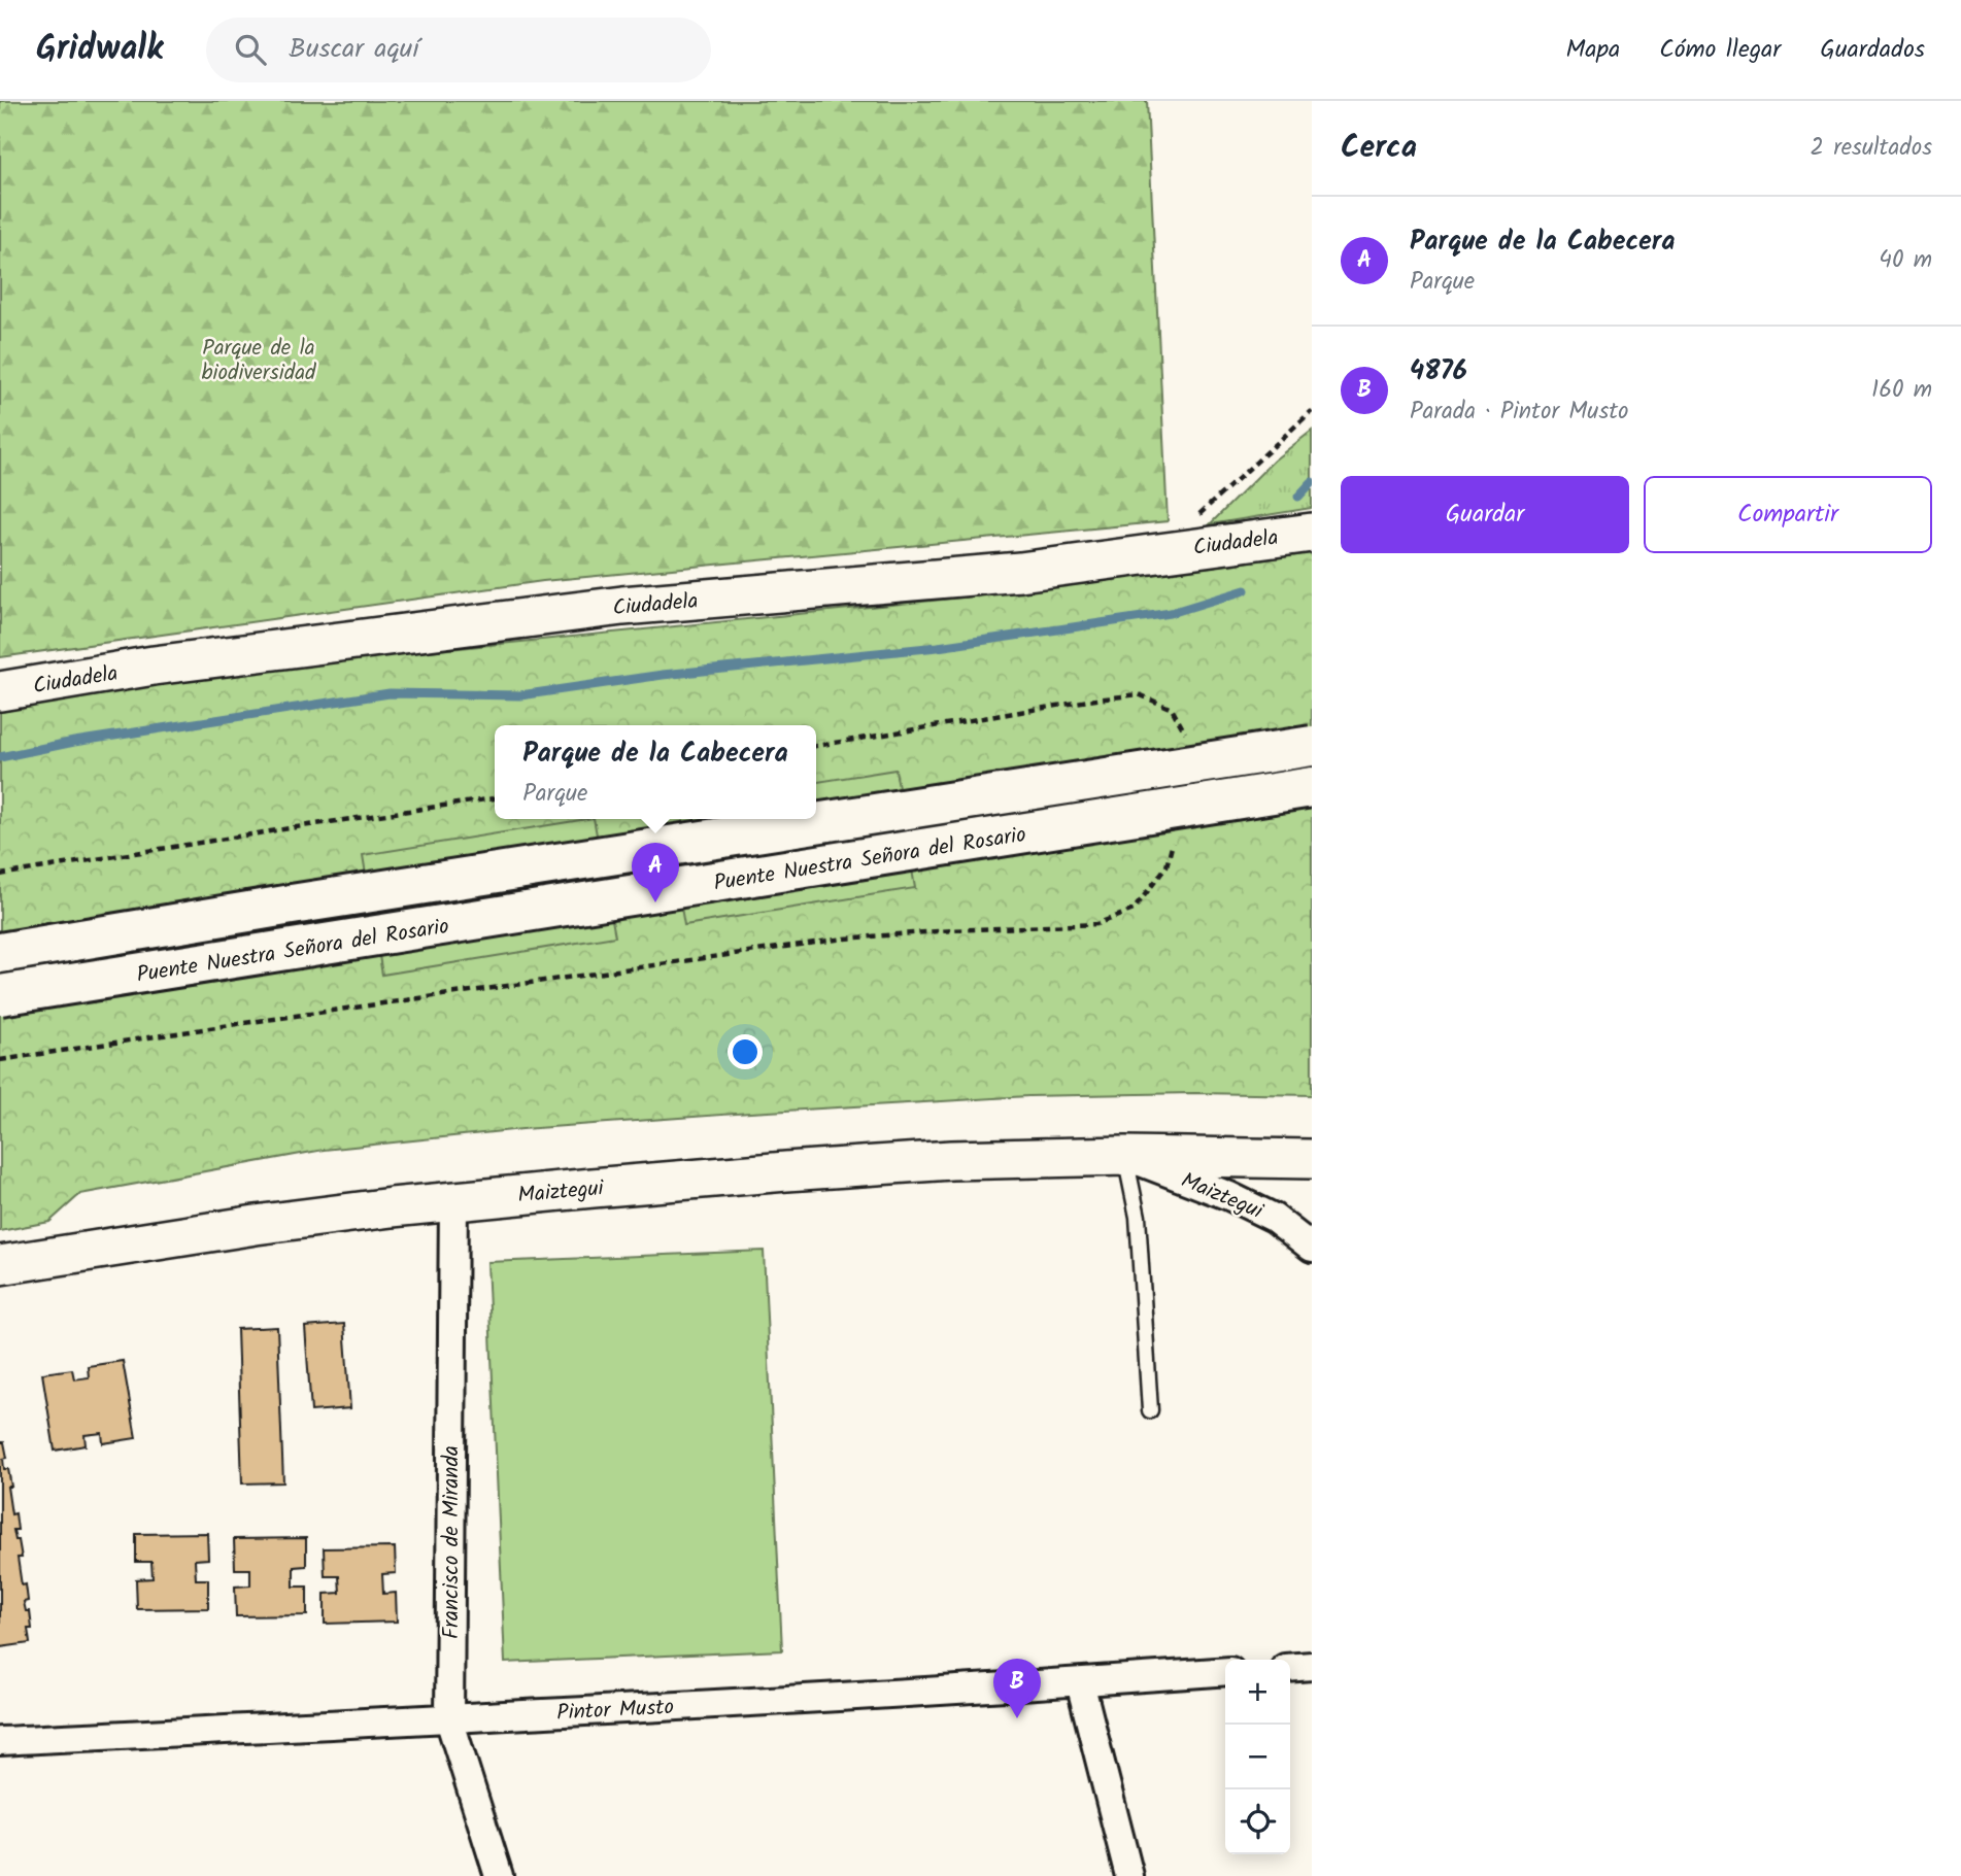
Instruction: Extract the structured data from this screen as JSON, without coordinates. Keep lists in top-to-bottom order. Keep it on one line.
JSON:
{"streets":{"highway":["Puente Nuestra Señora del Rosario"],"main road":["Ciudadela","Maiztegui"],"street":["Francisco de Miranda","Pintor Musto"]},"crossings":[["Maiztegui","Francisco de Miranda"],["Francisco de Miranda","Pintor Musto"]],"parks":["Parque de la biodiversidad"],"page":{"header":"Gridwalk","search":"Buscar aquí","nav":["Mapa","Cómo llegar","Guardados"],"heading":["Cerca","2 resultados"],"list":[{"mark":"A","name":"Parque de la Cabecera","note":"Parque","value":"40 m"},{"mark":"B","name":"4876","note":"Parada · Pintor Musto","value":"160 m"}],"buttons":["Guardar","Compartir"],"popup":["Parque de la Cabecera","Parque"],"pins":["A","B"],"map_buttons":["+","−"]}}
